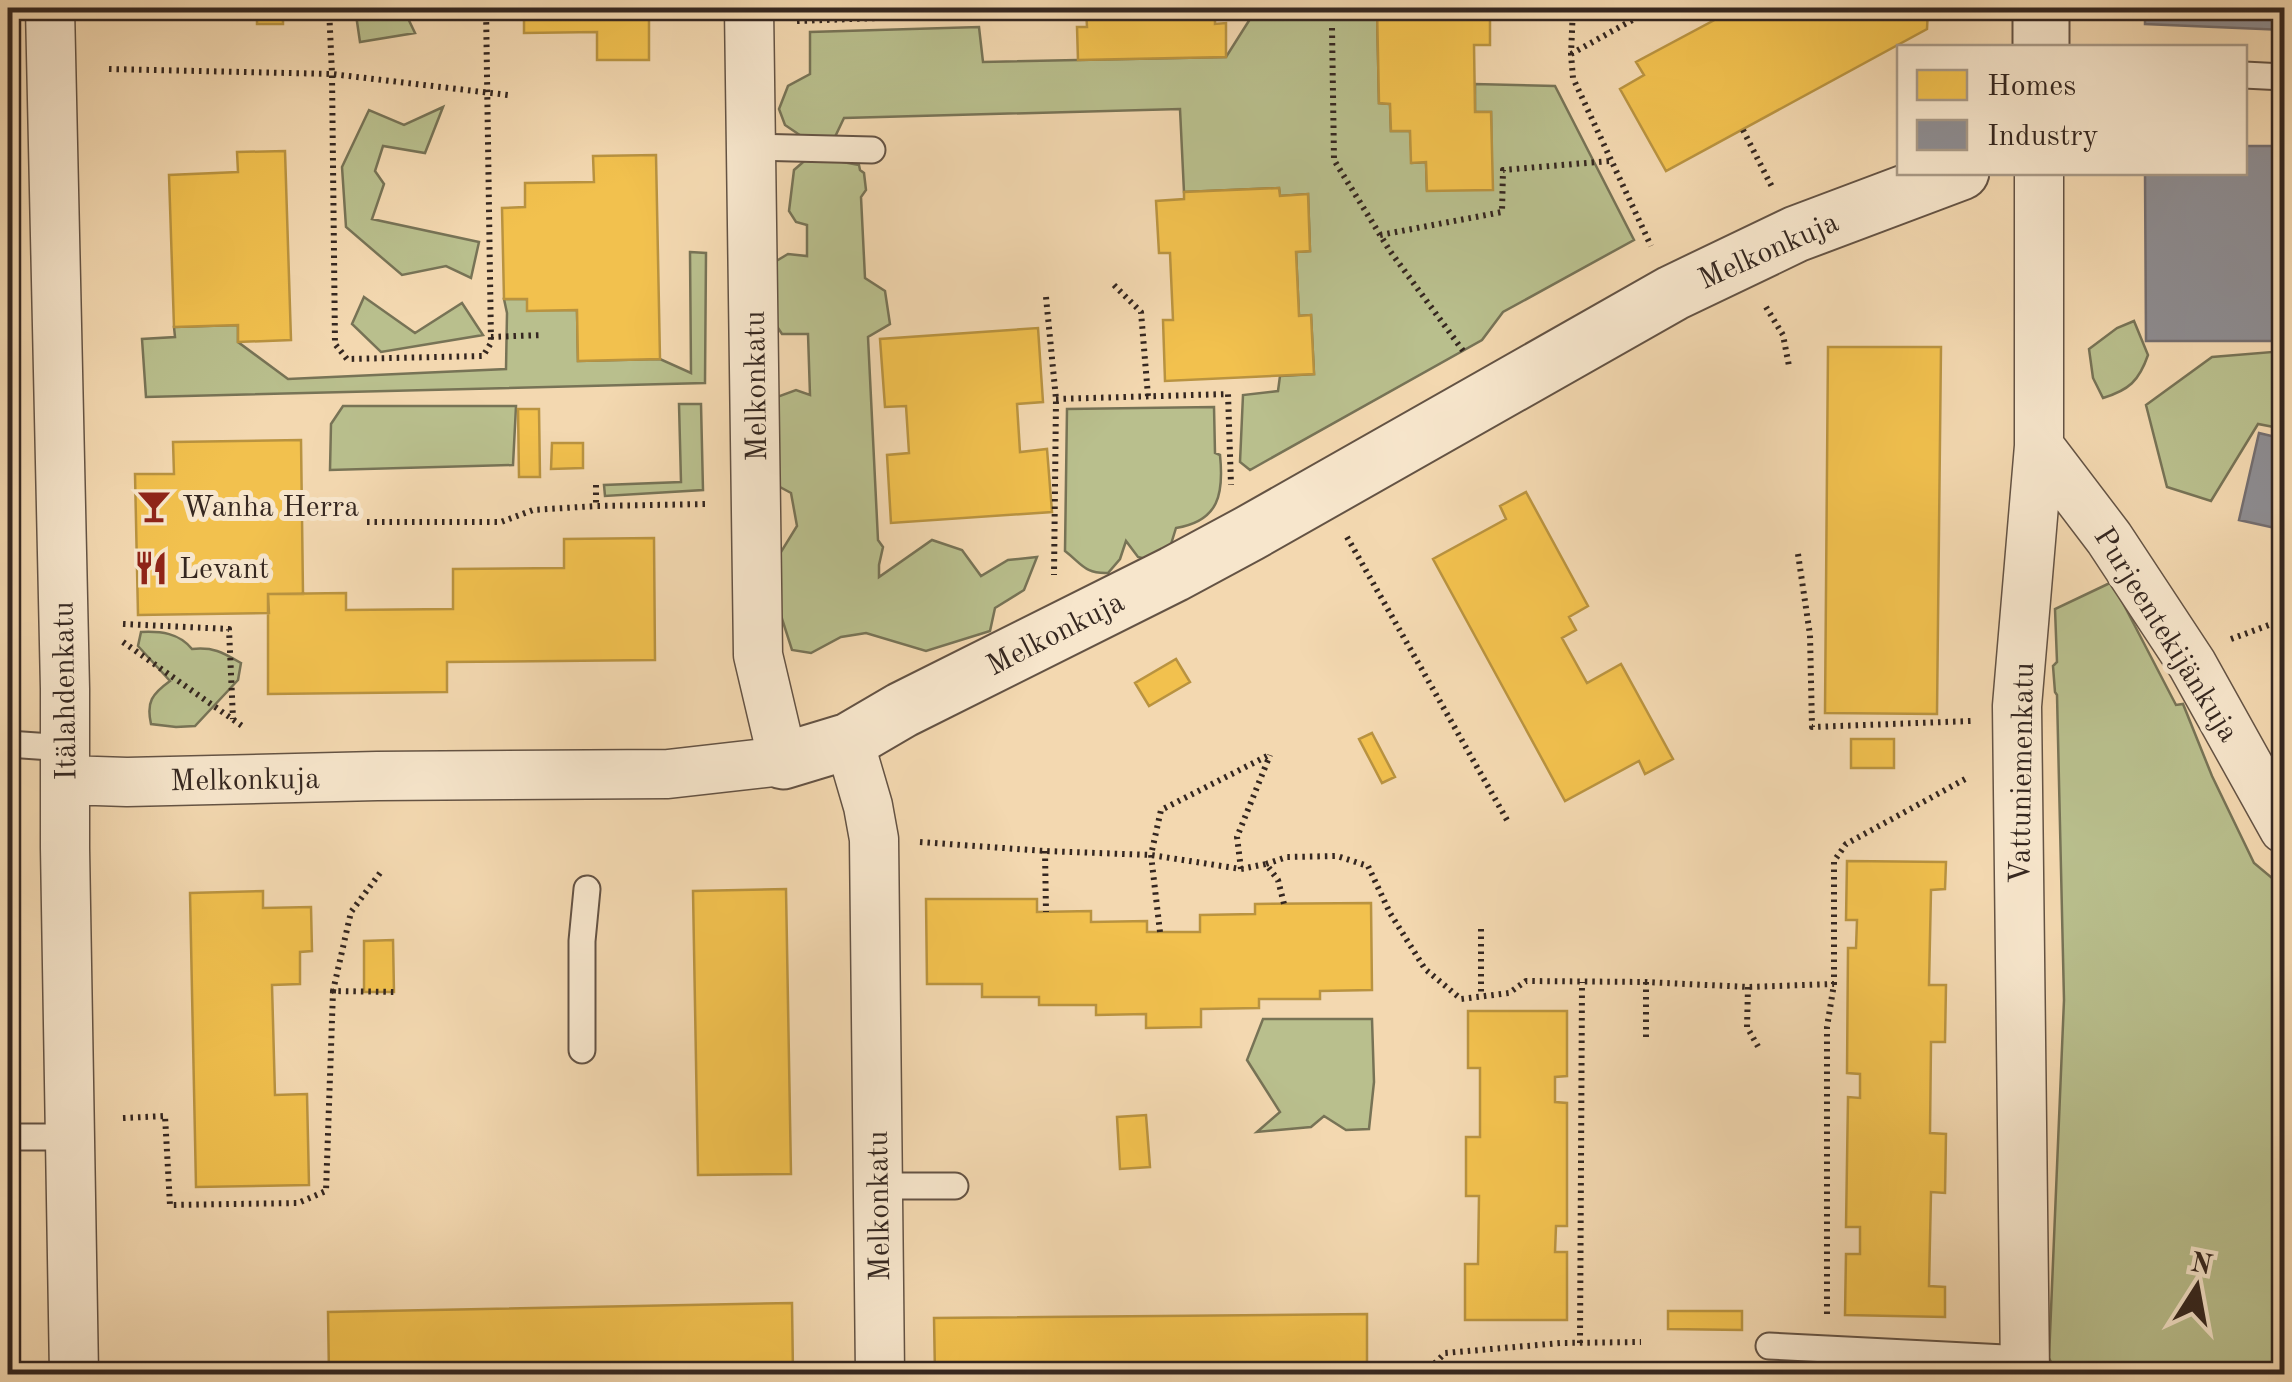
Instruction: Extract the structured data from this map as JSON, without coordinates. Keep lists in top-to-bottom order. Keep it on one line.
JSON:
{"streets":{"street":["Melkonkuja","Melkonkatu","Purjeentekijänkuja","Itälahdenkatu","Vattuniemenkatu"]},"crossings":[["Melkonkuja","Melkonkatu"],["Melkonkuja","Itälahdenkatu"],["Purjeentekijänkuja","Vattuniemenkatu"]],"places":{"bar":["Wanha Herra"],"restaurant":["Levant"]},"legend":["Homes","Industry"],"north":"top"}
